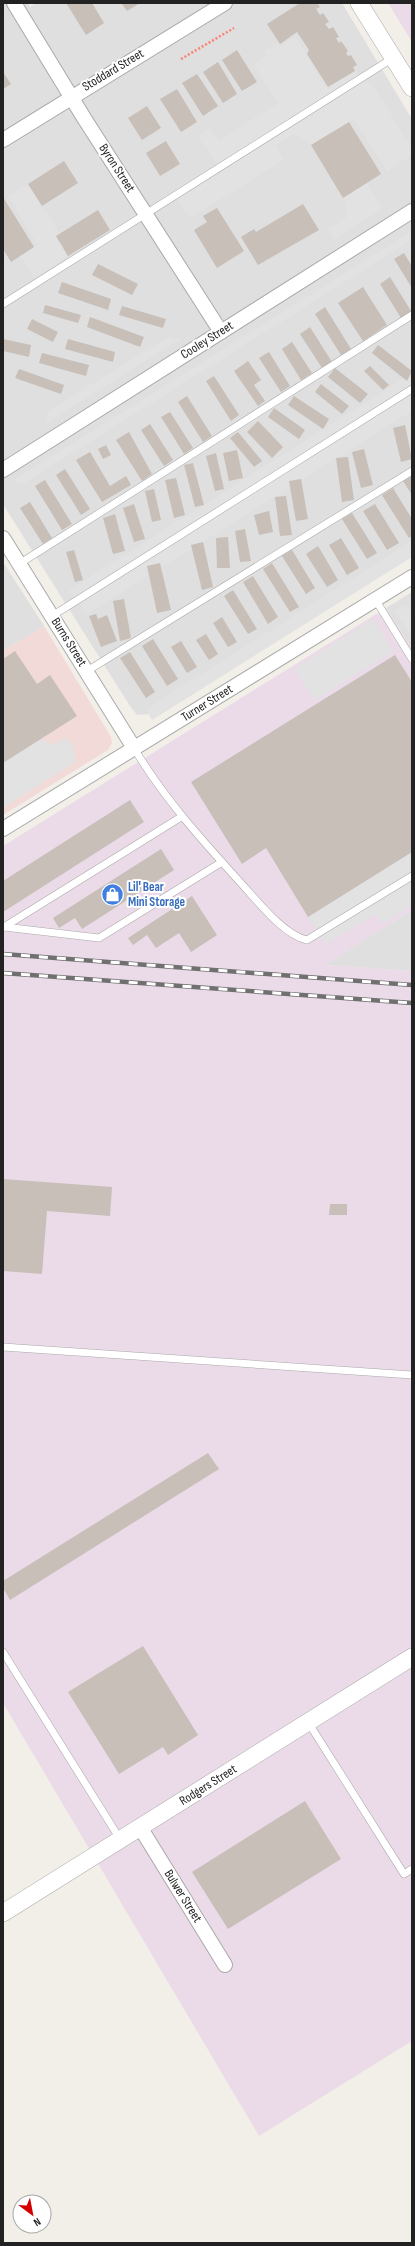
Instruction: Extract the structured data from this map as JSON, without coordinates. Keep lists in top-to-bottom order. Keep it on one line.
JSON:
{"streets":{"street":["Stoddard Street","Byron Street","Cooley Street","Burns Street","Turner Street","Rodgers Street","Bulwer Street"]},"crossings":[["Stoddard Street","Byron Street"],["Byron Street","Cooley Street"],["Burns Street","Turner Street"],["Rodgers Street","Bulwer Street"]],"places":{"shop":["Lil' Bear Mini Storage"]},"north":"bottom right"}
